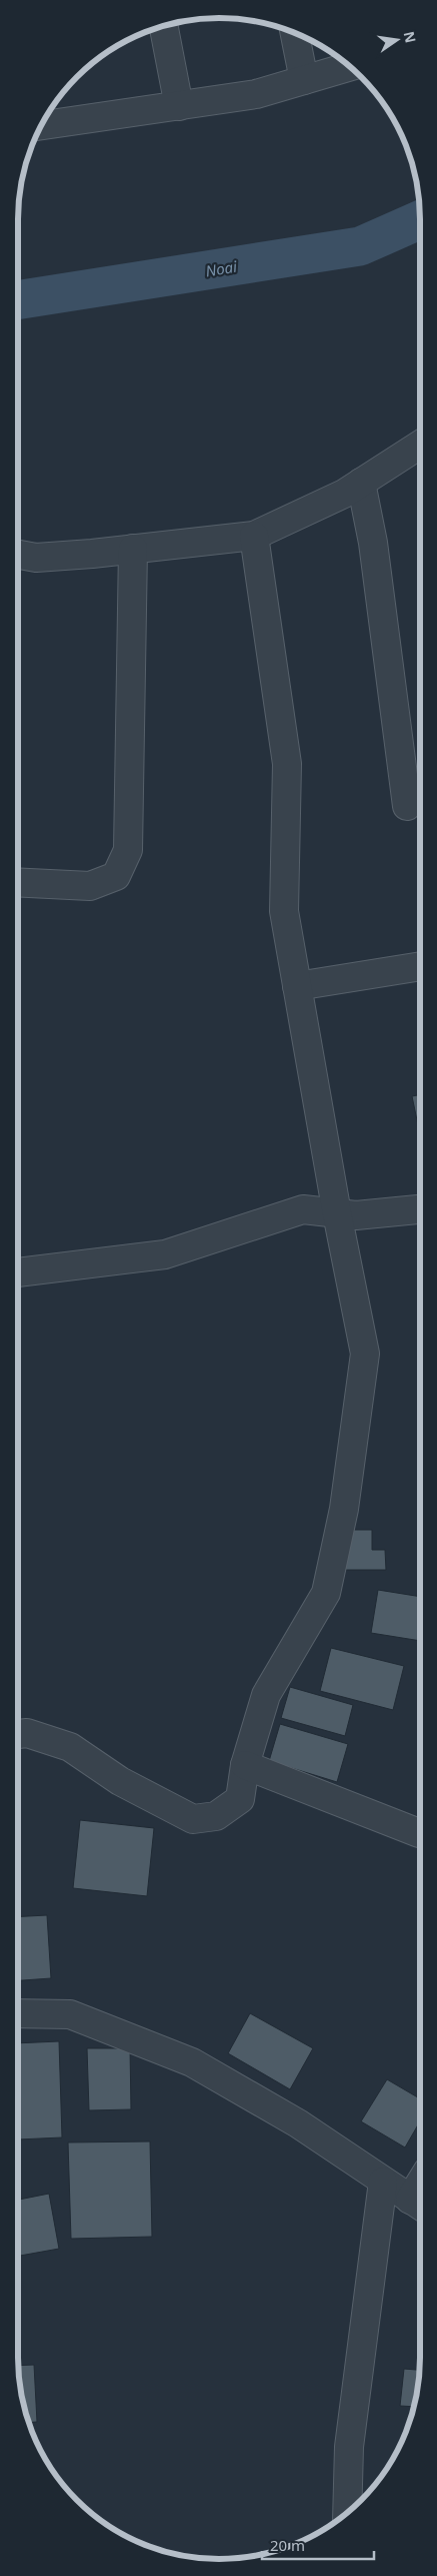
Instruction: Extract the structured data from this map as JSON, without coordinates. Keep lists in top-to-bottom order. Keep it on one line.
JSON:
{"water":["Noai"],"scale_bar":"20 m","north":"right"}
